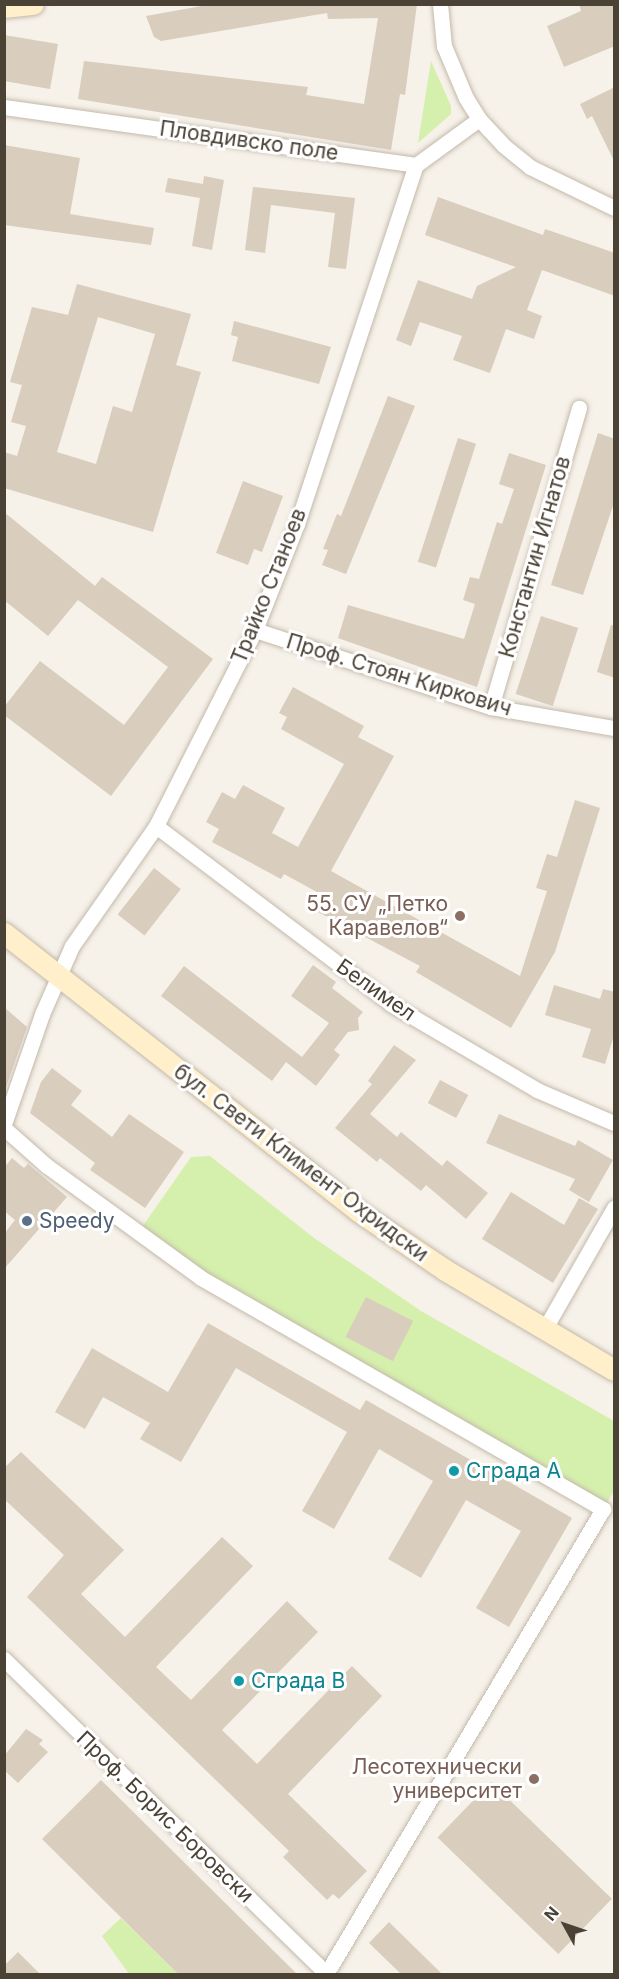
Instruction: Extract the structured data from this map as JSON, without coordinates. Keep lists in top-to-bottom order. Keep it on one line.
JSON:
{"streets":{"main road":["бул. Свети Климент Охридски"],"street":["Пловдивско поле","Константин Игнатов","Трайко Станоев","Проф. Стоян Киркович","Белимел","Проф. Борис Боровски"]},"crossings":[["Пловдивско поле","Трайко Станоев"],["Константин Игнатов","Проф. Стоян Киркович"],["Трайко Станоев","Проф. Стоян Киркович"],["Трайко Станоев","Белимел"],["Трайко Станоев","бул. Свети Климент Охридски"]],"places":["55. СУ „Петко Каравелов“","Speedy","Сграда А","Сграда В","Лесотехнически университет"],"north":"top left"}
